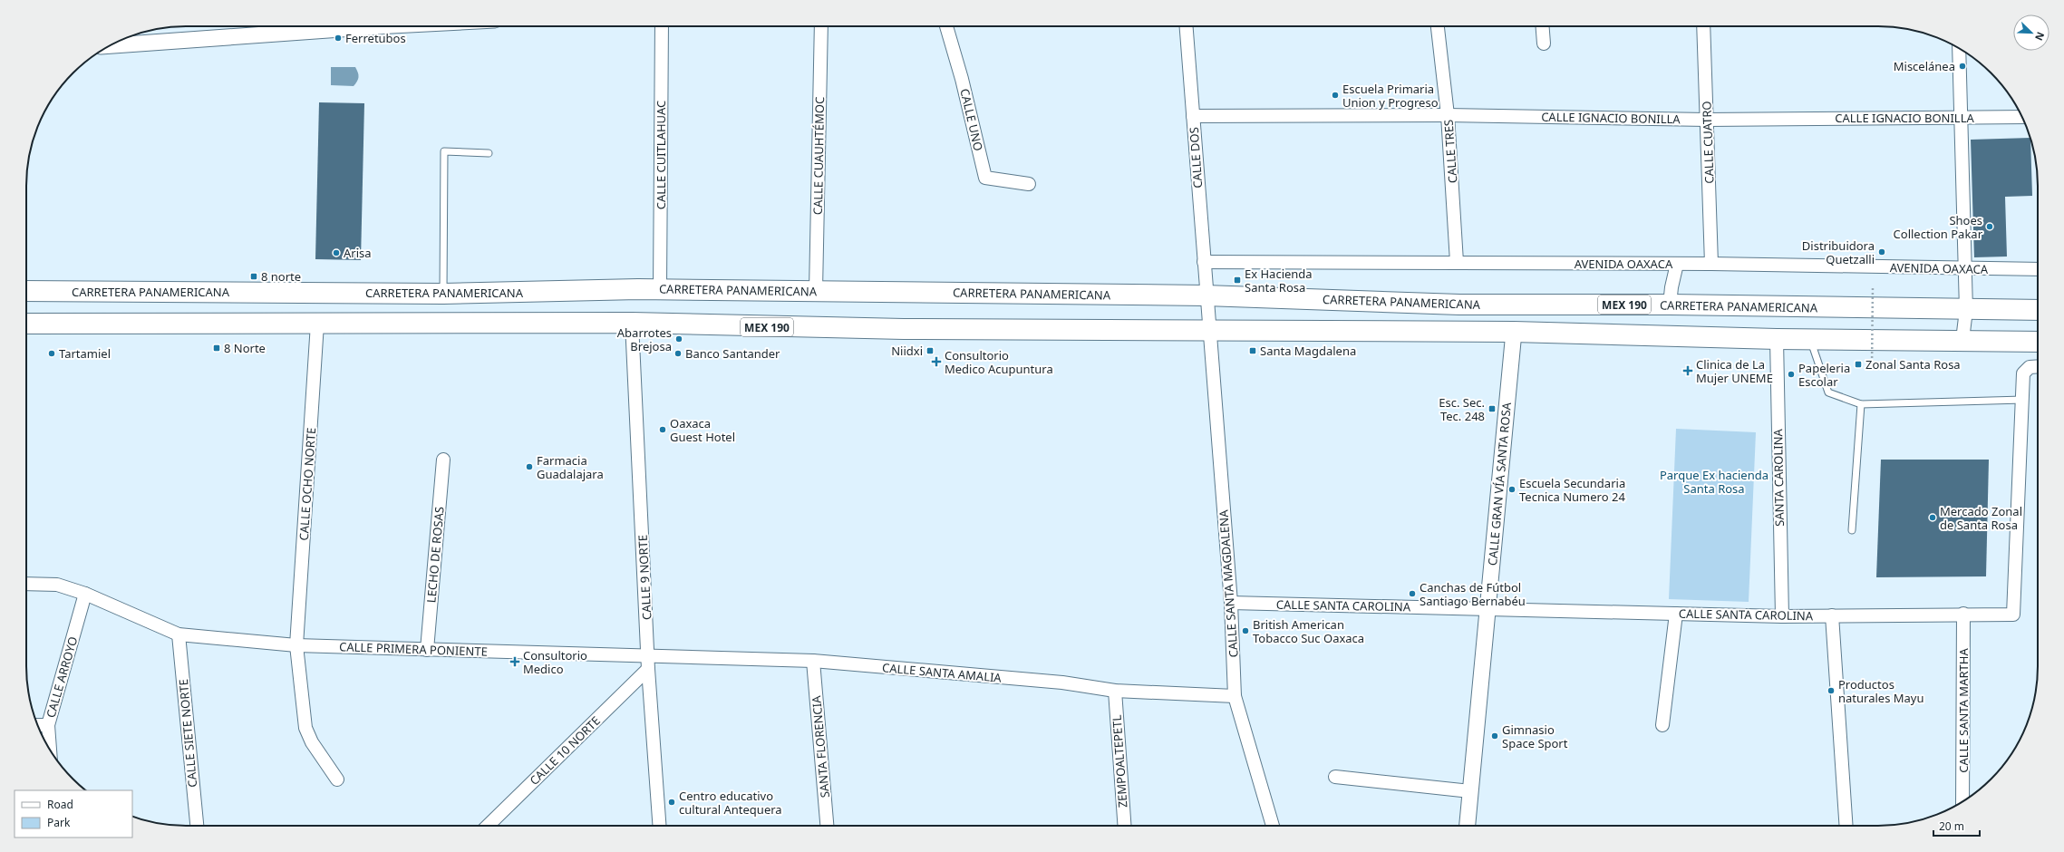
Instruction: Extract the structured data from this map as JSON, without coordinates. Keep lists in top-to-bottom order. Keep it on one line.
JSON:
{"streets":{"highway":["CARRETERA PANAMERICANA","MEX 190"],"street":["CALLE IGNACIO BONILLA","CALLE UNO","CALLE CUATRO","CALLE TRES","CALLE CUITLAHUAC","CALLE CUAUHTÉMOC","CALLE DOS","AVENIDA OAXACA","SANTA CAROLINA","CALLE OCHO NORTE","CALLE GRAN VÍA SANTA ROSA","LECHO DE ROSAS","CALLE 9 NORTE","CALLE SANTA MAGDALENA","CALLE SANTA CAROLINA","CALLE PRIMERA PONIENTE","CALLE SANTA AMALIA","CALLE ARROYO","CALLE SANTA MARTHA","CALLE SIETE NORTE","SANTA FLORENCIA","CALLE 10 NORTE","ZEMPOALTEPETL"]},"crossings":[["CALLE IGNACIO BONILLA","CALLE CUATRO"],["CALLE IGNACIO BONILLA","CALLE TRES"],["CALLE IGNACIO BONILLA","CALLE DOS"],["CALLE CUATRO","AVENIDA OAXACA"],["CALLE TRES","AVENIDA OAXACA"],["CALLE CUITLAHUAC","CARRETERA PANAMERICANA"],["CALLE CUAUHTÉMOC","CARRETERA PANAMERICANA"],["CALLE DOS","AVENIDA OAXACA"],["CALLE DOS","CARRETERA PANAMERICANA"],["CALLE DOS","CALLE SANTA MAGDALENA"],["CARRETERA PANAMERICANA","CALLE SANTA MAGDALENA"],["MEX 190","SANTA CAROLINA"],["MEX 190","CALLE OCHO NORTE"],["MEX 190","CALLE GRAN VÍA SANTA ROSA"],["MEX 190","CALLE 9 NORTE"],["MEX 190","CALLE SANTA MAGDALENA"],["SANTA CAROLINA","CALLE SANTA CAROLINA"],["CALLE OCHO NORTE","CALLE PRIMERA PONIENTE"],["CALLE GRAN VÍA SANTA ROSA","CALLE SANTA CAROLINA"],["LECHO DE ROSAS","CALLE PRIMERA PONIENTE"],["CALLE 9 NORTE","CALLE PRIMERA PONIENTE"],["CALLE 9 NORTE","CALLE SANTA AMALIA"],["CALLE 9 NORTE","CALLE 10 NORTE"],["CALLE SANTA MAGDALENA","CALLE SANTA CAROLINA"],["CALLE SANTA MAGDALENA","CALLE SANTA AMALIA"],["CALLE SANTA CAROLINA","CALLE SANTA MARTHA"],["CALLE PRIMERA PONIENTE","CALLE SANTA AMALIA"],["CALLE PRIMERA PONIENTE","CALLE ARROYO"],["CALLE PRIMERA PONIENTE","CALLE SIETE NORTE"],["CALLE SANTA AMALIA","SANTA FLORENCIA"],["CALLE SANTA AMALIA","ZEMPOALTEPETL"]],"parks":["Parque Ex hacienda Santa Rosa"],"places":{"other":["Ferretubos","Miscelánea","Escuela Primaria Union y Progreso","Shoes Collection Pakar","Distribuidora Quetzalli","Arisa","Abarrotes Brejosa","Tartamiel","Banco Santander","Papeleria Escolar","Oaxaca Guest Hotel","Farmacia Guadalajara","Escuela Secundaria Tecnica Numero 24","Mercado Zonal de Santa Rosa","Canchas de Fútbol Santiago Bernabéu","British American Tobacco Suc Oaxaca","Productos naturales Mayu","Gimnasio Space Sport","Centro educativo cultural Antequera"],"transit":["8 norte","Ex Hacienda Santa Rosa","8 Norte","Niidxi","Santa Magdalena","Zonal Santa Rosa","Esc. Sec. Tec. 248"],"health":["Consultorio Medico Acupuntura","Clinica de La Mujer UNEME","Consultorio Medico"]},"legend":["Road","Park"],"scale_bar":"20 m","north":"bottom right"}
